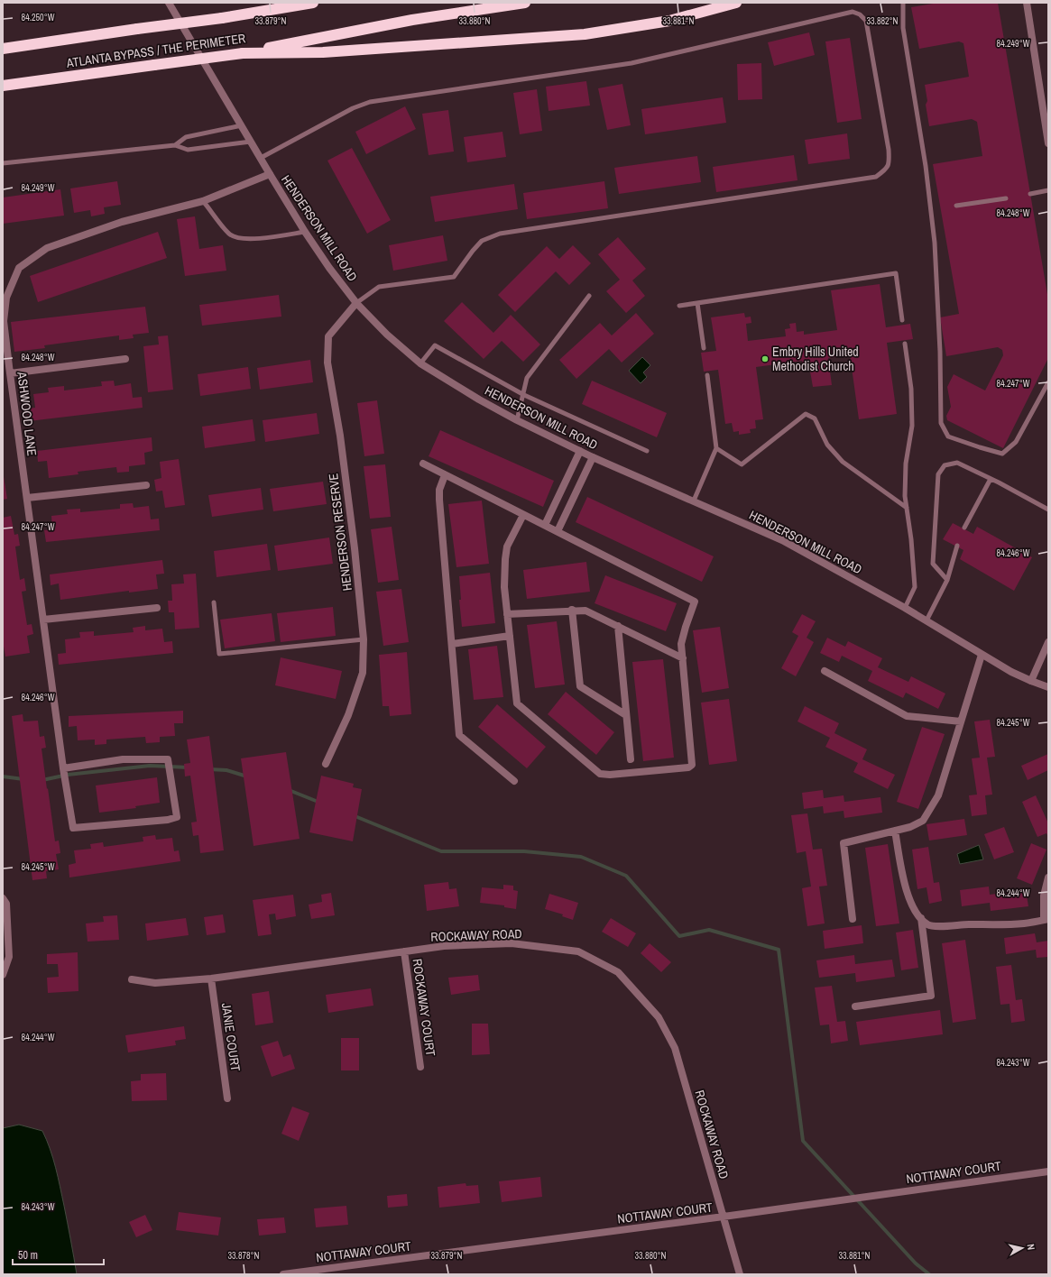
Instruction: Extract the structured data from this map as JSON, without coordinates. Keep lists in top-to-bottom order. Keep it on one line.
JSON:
{"streets":{"highway":["ATLANTA BYPASS / THE PERIMETER"],"street":["HENDERSON MILL ROAD","ASHWOOD LANE","HENDERSON RESERVE","ROCKAWAY ROAD","ROCKAWAY COURT","JANIE COURT","NOTTAWAY COURT"]},"crossings":[["HENDERSON MILL ROAD","ASHWOOD LANE"],["HENDERSON MILL ROAD","HENDERSON RESERVE"],["ROCKAWAY ROAD","ROCKAWAY COURT"],["ROCKAWAY ROAD","JANIE COURT"],["ROCKAWAY ROAD","NOTTAWAY COURT"]],"places":["Embry Hills United Methodist Church"],"scale_bar":"50 m","north":"right","coordinates":["84.250°W","33.879°N","33.880°N","33.881°N","33.882°N","84.249°W","84.248°W","84.247°W","84.246°W","84.245°W","84.244°W","84.243°W","33.878°N"]}
